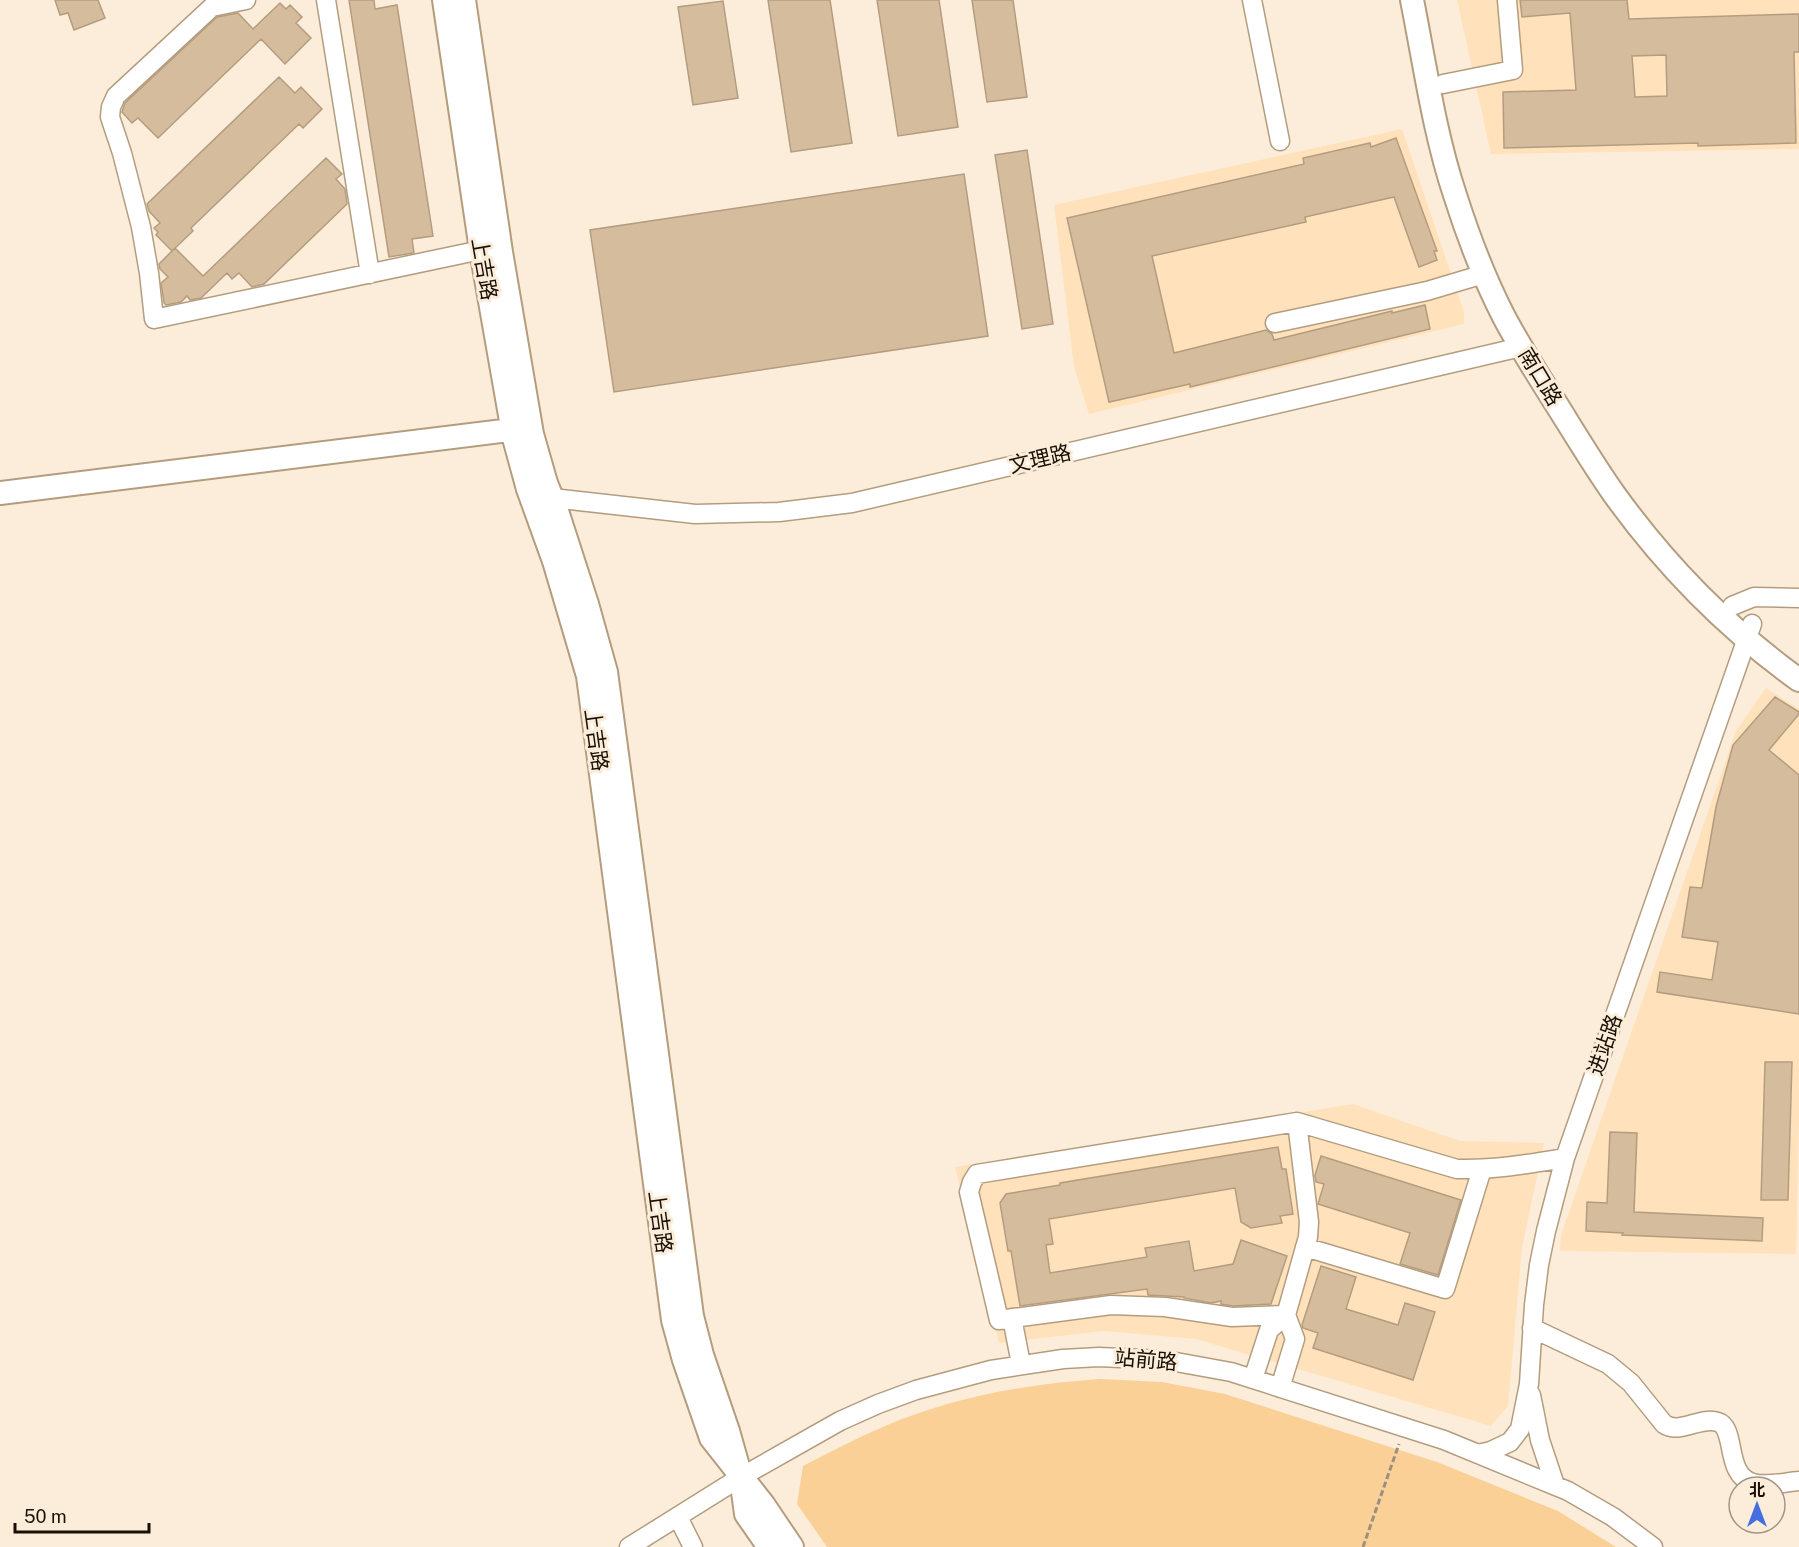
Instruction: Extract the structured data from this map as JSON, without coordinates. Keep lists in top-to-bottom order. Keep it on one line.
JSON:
{"streets":{"main road":["上吉路","南口路"],"street":["文理路","进站路","站前路"]},"crossings":[["上吉路","文理路"],["上吉路","站前路"],["南口路","文理路"],["南口路","进站路"],["进站路","站前路"]],"scale_bar":"50 m","north":"top"}
